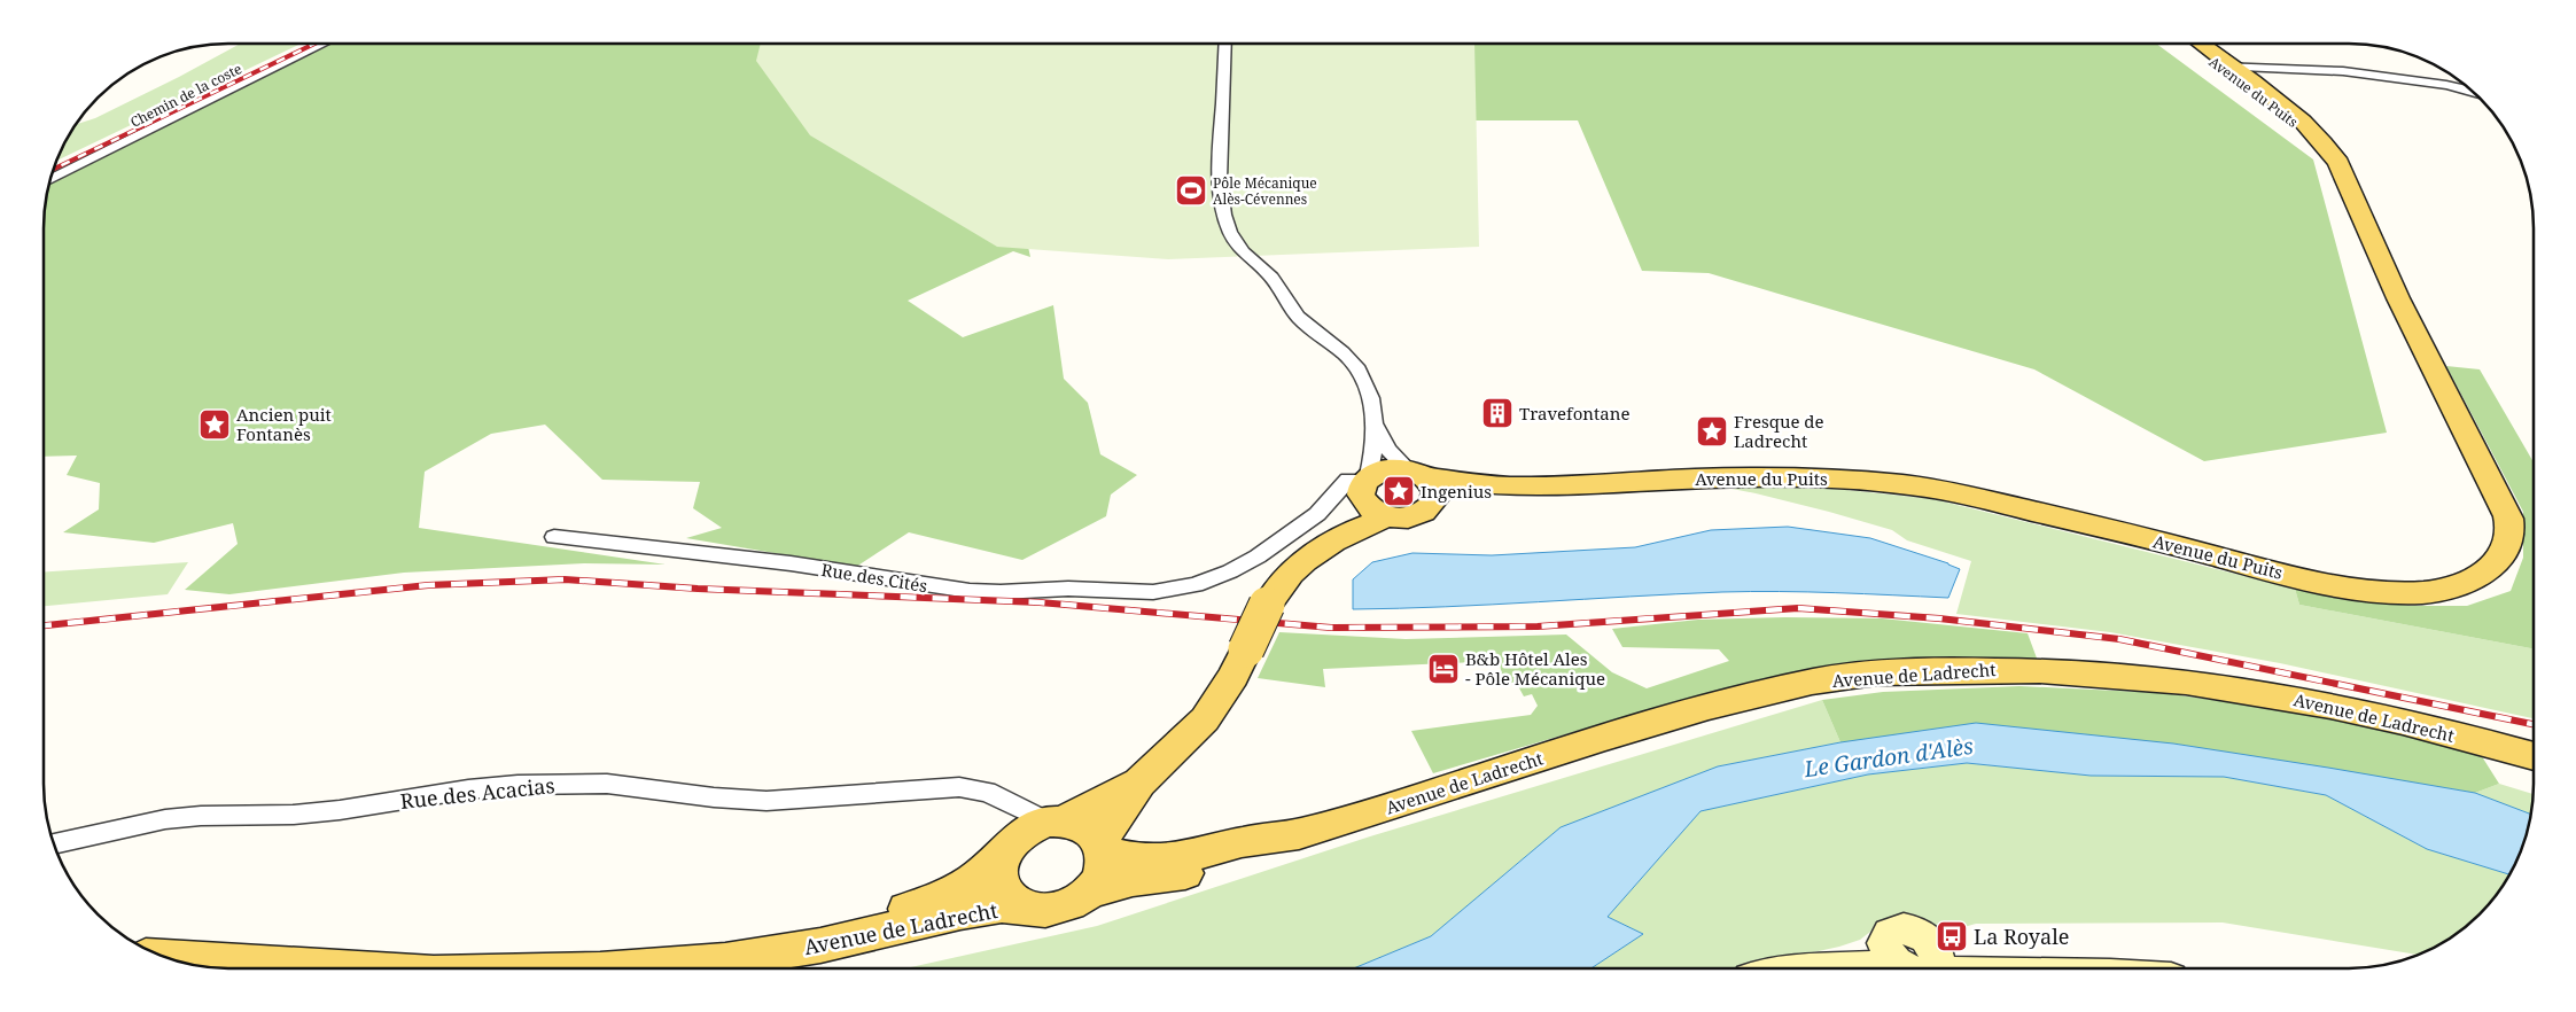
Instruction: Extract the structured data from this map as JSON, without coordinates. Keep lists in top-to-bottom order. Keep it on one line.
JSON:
{"streets":{"main road":["Avenue du Puits","Avenue de Ladrecht"],"street":["Chemin de la coste","Rue des Cités","Rue des Acacias"]},"crossings":[["Avenue du Puits","Rue des Cités"],["Avenue de Ladrecht","Rue des Acacias"]],"water":["Le Gardon d'Alès"],"places":{"sports":["Pôle Mécanique Alès-Cévennes"],"building":["Travefontane"],"place":["Ancien puit Fontanès","Fresque de Ladrecht","Ingenius"],"hotel":["B&b Hôtel Ales - Pôle Mécanique"],"bus stop":["La Royale"]}}
